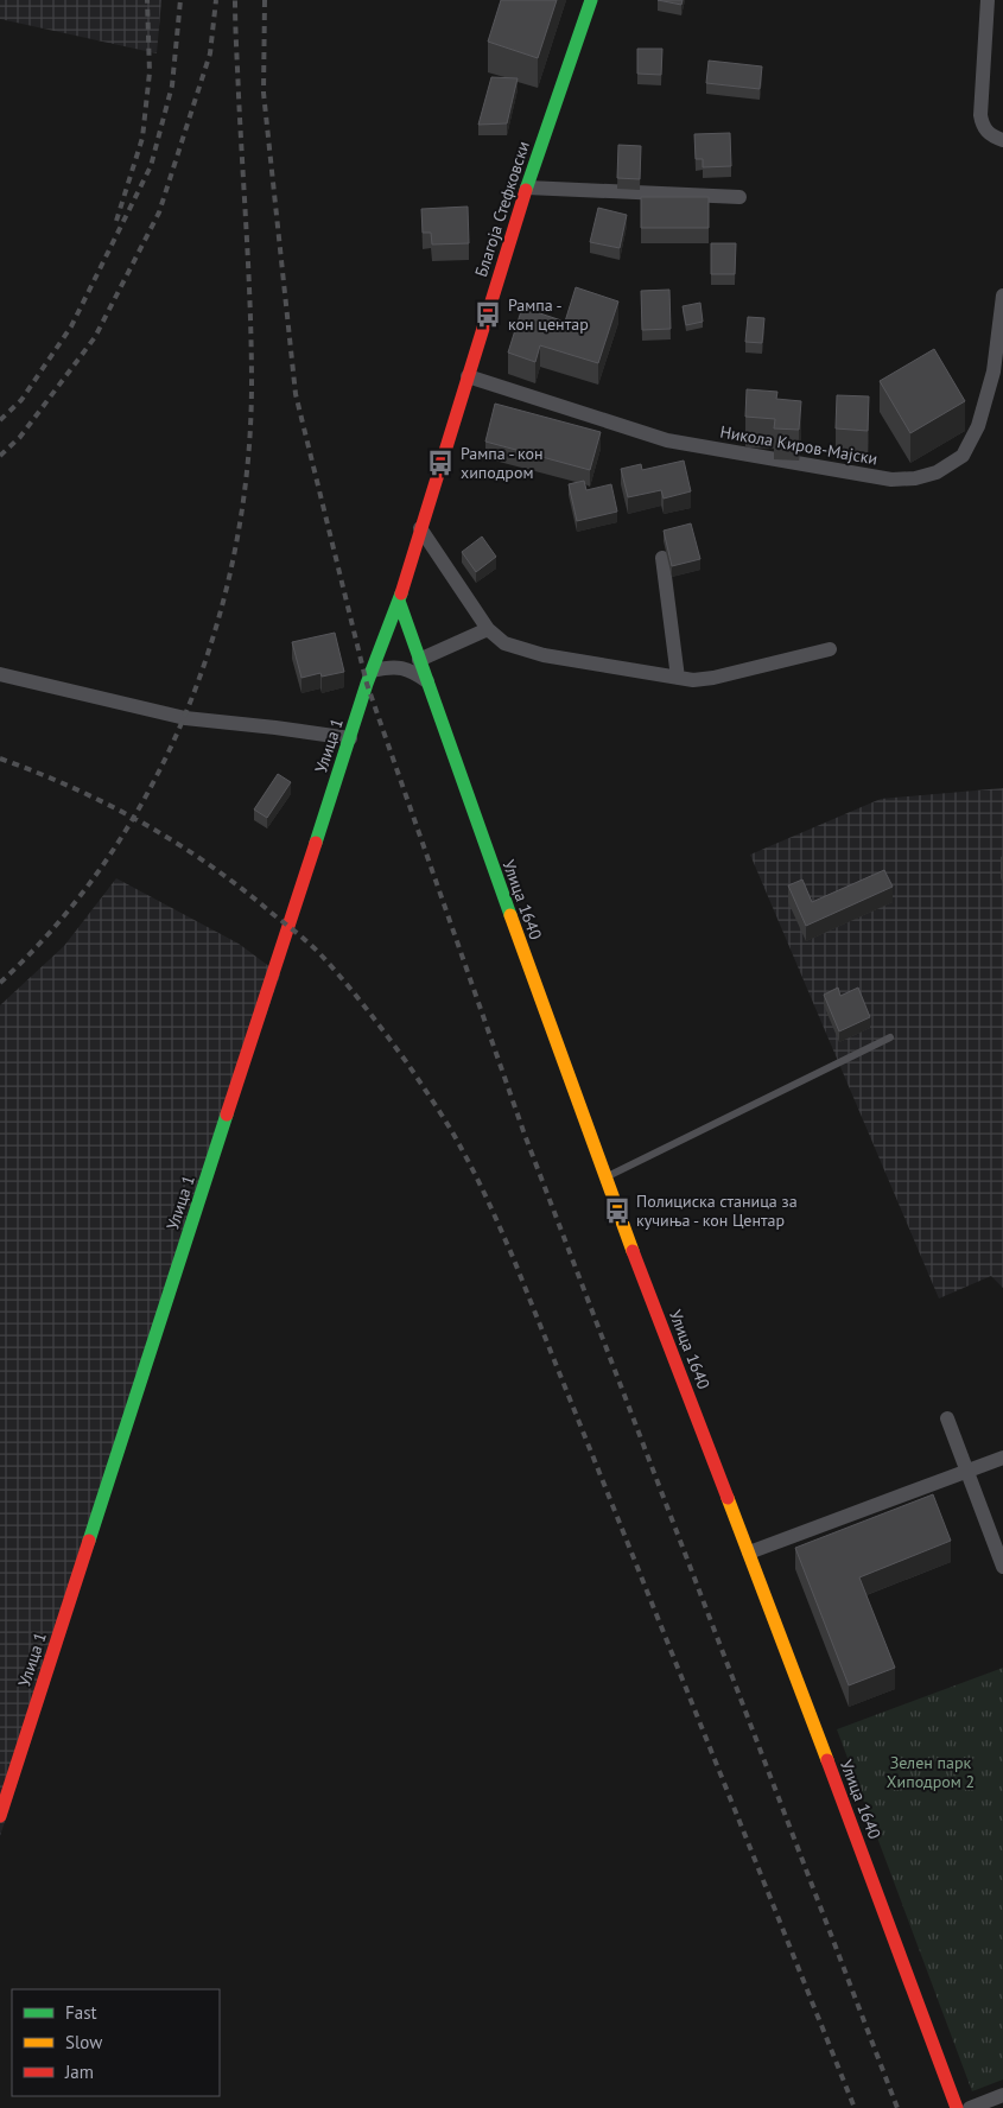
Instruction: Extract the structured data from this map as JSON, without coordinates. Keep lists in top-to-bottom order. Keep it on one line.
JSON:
{"streets":{"main road":["Благоја Стефковски","Улица 1","Улица 1640"],"street":["Никола Киров-Мајски"]},"crossings":[["Благоја Стефковски","Никола Киров-Мајски"],["Благоја Стефковски","Улица 1"],["Благоја Стефковски","Улица 1640"],["Улица 1","Улица 1640"]],"parks":["Зелен парк Хиподром 2"],"places":{"bus stop":["Рампа - кон центар","Рампа - кон хиподром","Полициска станица за кучиња - кон Центар"]},"legend":["Fast","Slow","Jam"]}
